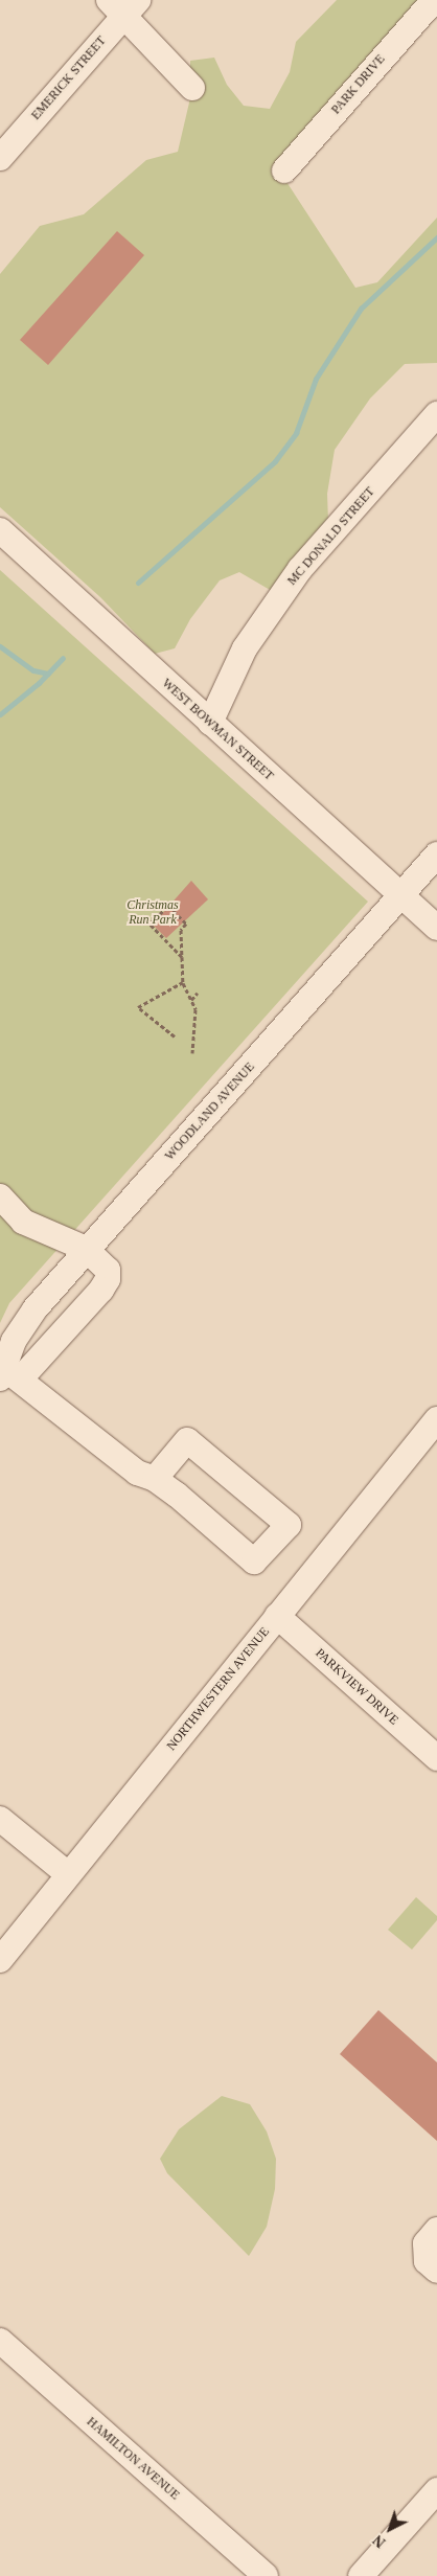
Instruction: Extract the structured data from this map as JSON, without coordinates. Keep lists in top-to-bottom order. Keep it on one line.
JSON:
{"streets":{"street":["EMERICK STREET","PARK DRIVE","MC DONALD STREET","WEST BOWMAN STREET","WOODLAND AVENUE","PARKVIEW DRIVE","NORTHWESTERN AVENUE","HAMILTON AVENUE"]},"crossings":[["MC DONALD STREET","WEST BOWMAN STREET"],["WEST BOWMAN STREET","WOODLAND AVENUE"],["PARKVIEW DRIVE","NORTHWESTERN AVENUE"]],"parks":["Christmas Run Park"],"north":"bottom left"}
